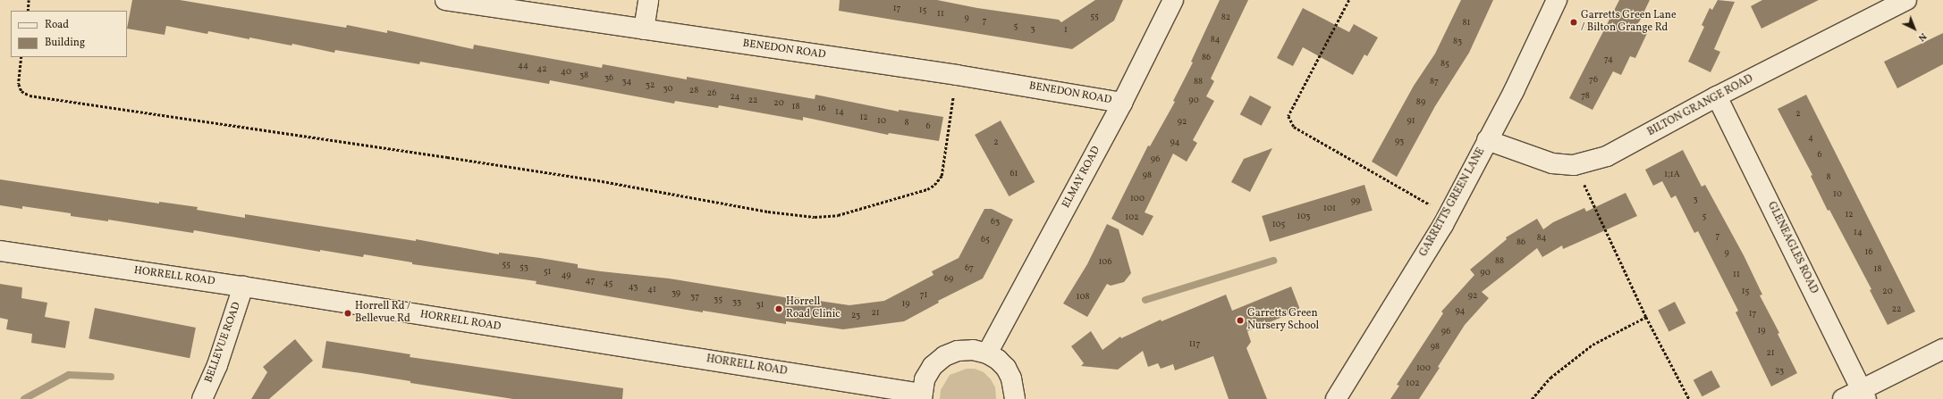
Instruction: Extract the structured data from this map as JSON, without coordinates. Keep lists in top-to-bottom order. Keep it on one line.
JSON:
{"streets":{"street":["BENEDON ROAD","BILTON GRANGE ROAD","ELMAY ROAD","GARRETTS GREEN LANE","GLENEAGLES ROAD","HORRELL ROAD","BELLEVUE ROAD"]},"crossings":[["BENEDON ROAD","ELMAY ROAD"],["BILTON GRANGE ROAD","GARRETTS GREEN LANE"],["BILTON GRANGE ROAD","GLENEAGLES ROAD"],["HORRELL ROAD","BELLEVUE ROAD"]],"places":["Garretts Green Lane / Bilton Grange Rd","Horrell Road Clinic","Horrell Rd / Bellevue Rd","Garretts Green Nursery School"],"house_numbers":["17","15","11","55","82","9","7","81","5","3","1","84","83","86","74","85","44","42","40","38","36","76","34","88","87","32","30","28","26","78","24","22","90","89","20","18","16","14","2","12","10","91","92","8","6","4","93","2","94","6","96","61","1;1A","98","8","10","100","3","99","101","12","103","5","102","63","105","14","7","84","65","86","16","9","88","106","55","53","67","18","51","90","11","49","69","47","45","43","41","15","20","39","71","92","37","108","35","33","19","31","22","94","21","17","23","19","96","117","98","21","100","23","102"],"legend":["Road","Building"],"north":"bottom right"}
